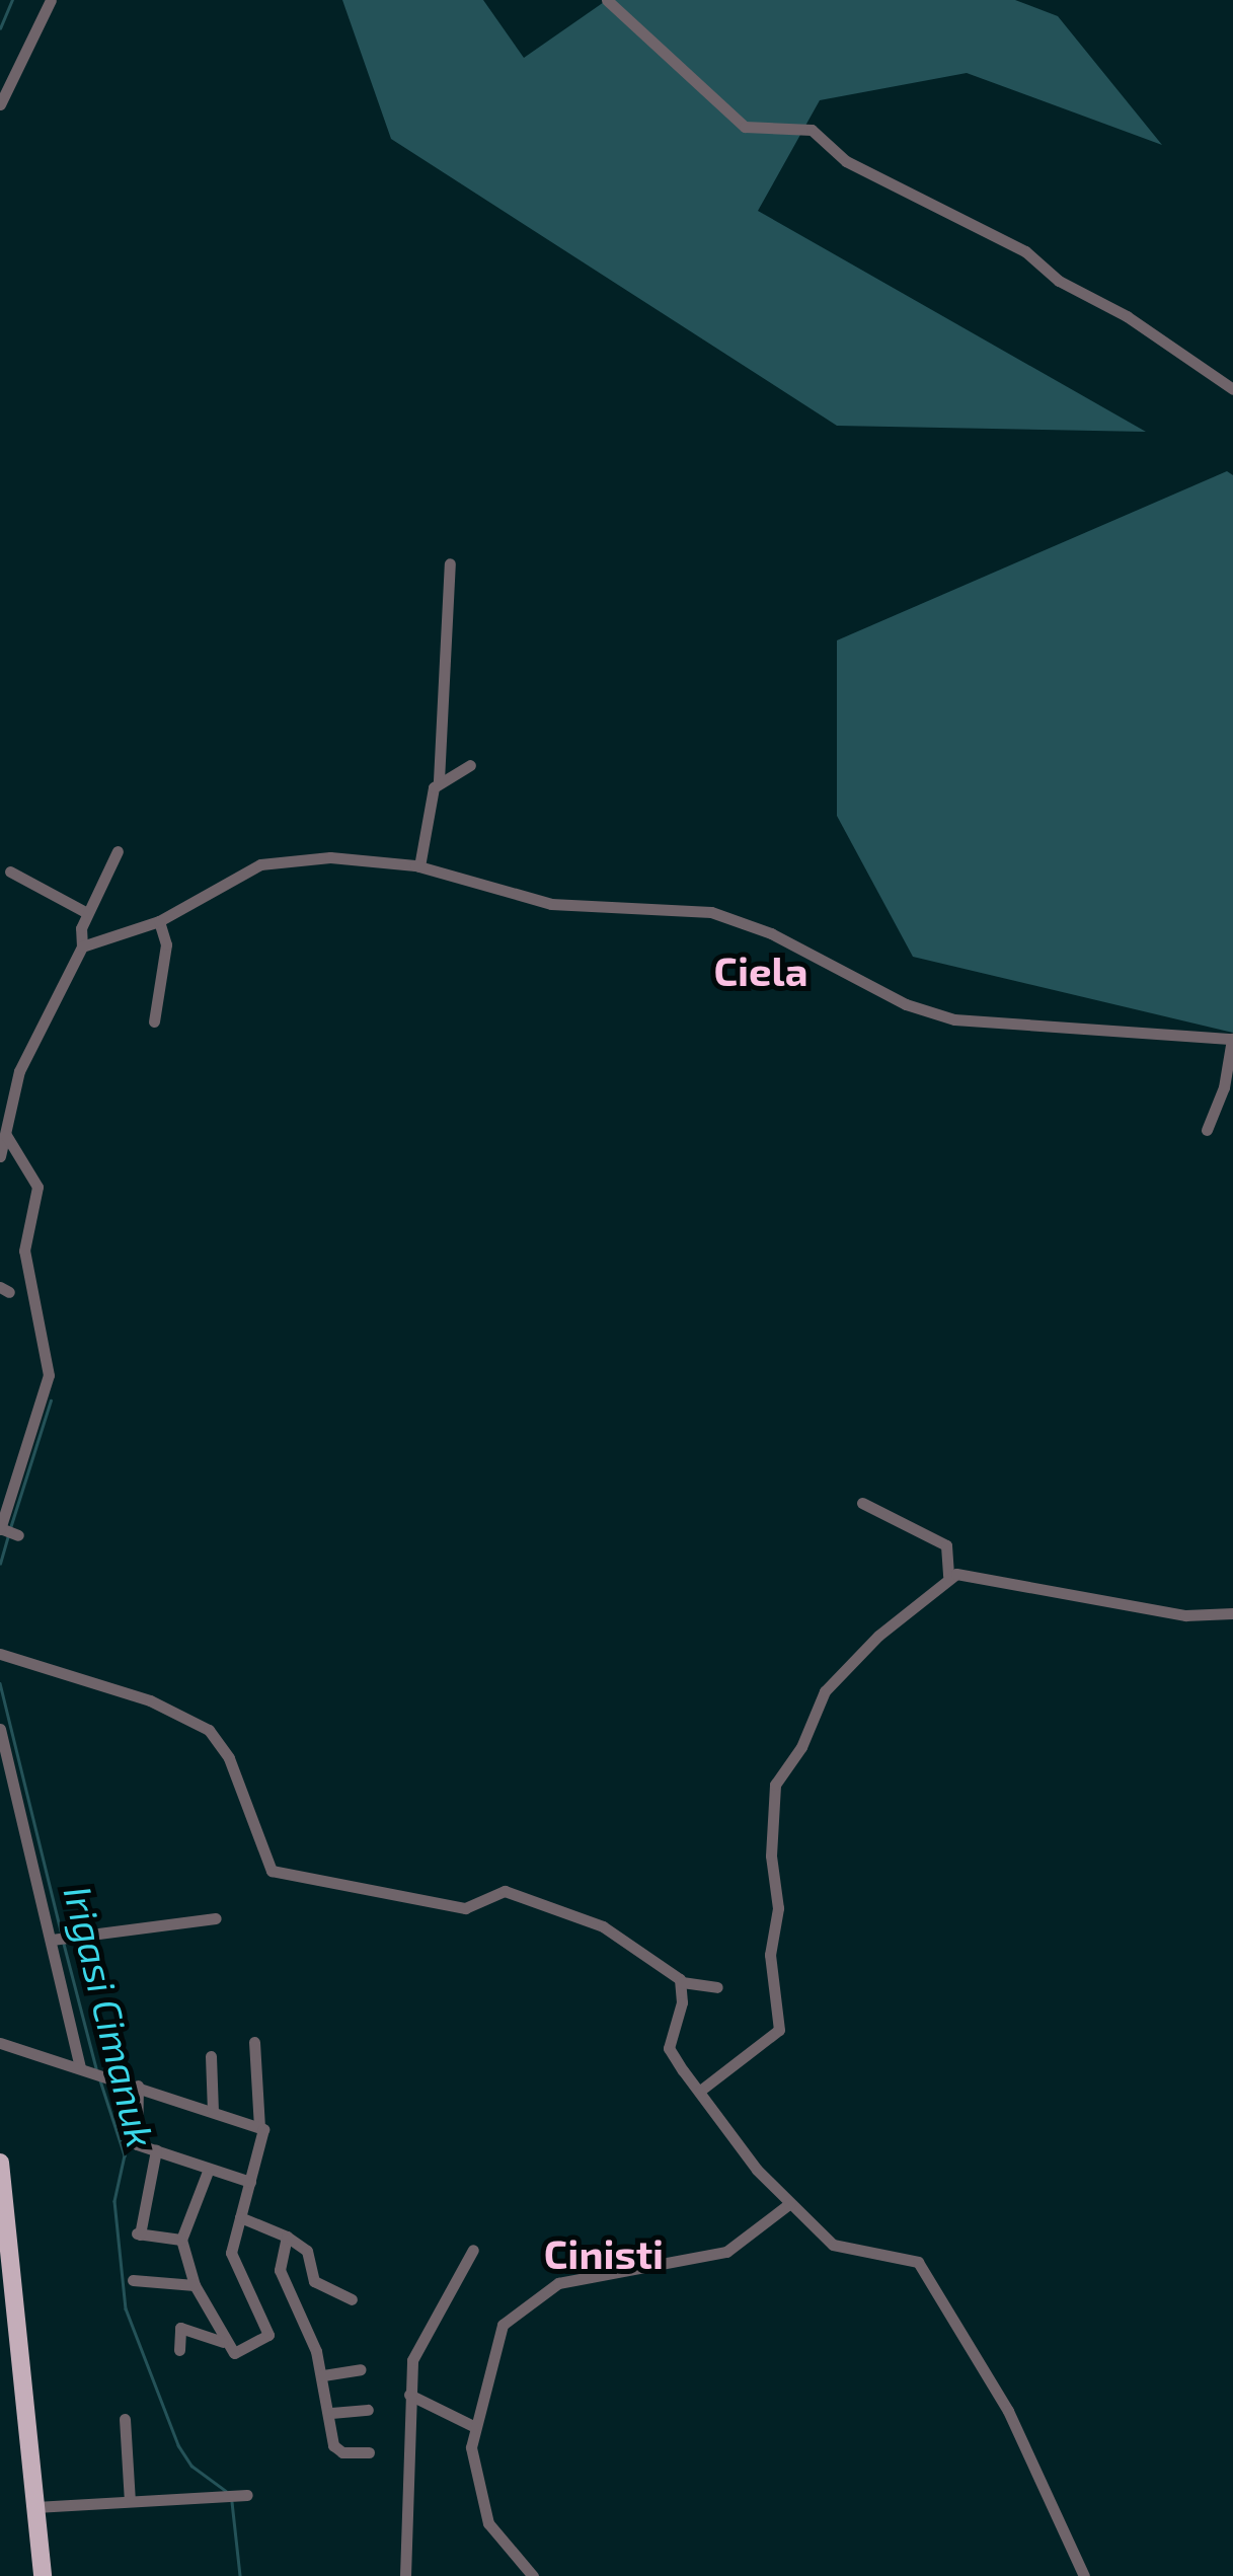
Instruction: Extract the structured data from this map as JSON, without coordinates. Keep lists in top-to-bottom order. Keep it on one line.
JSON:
{"districts":["Ciela","Cinisti"],"water":["Irigasi Cimanuk"]}
